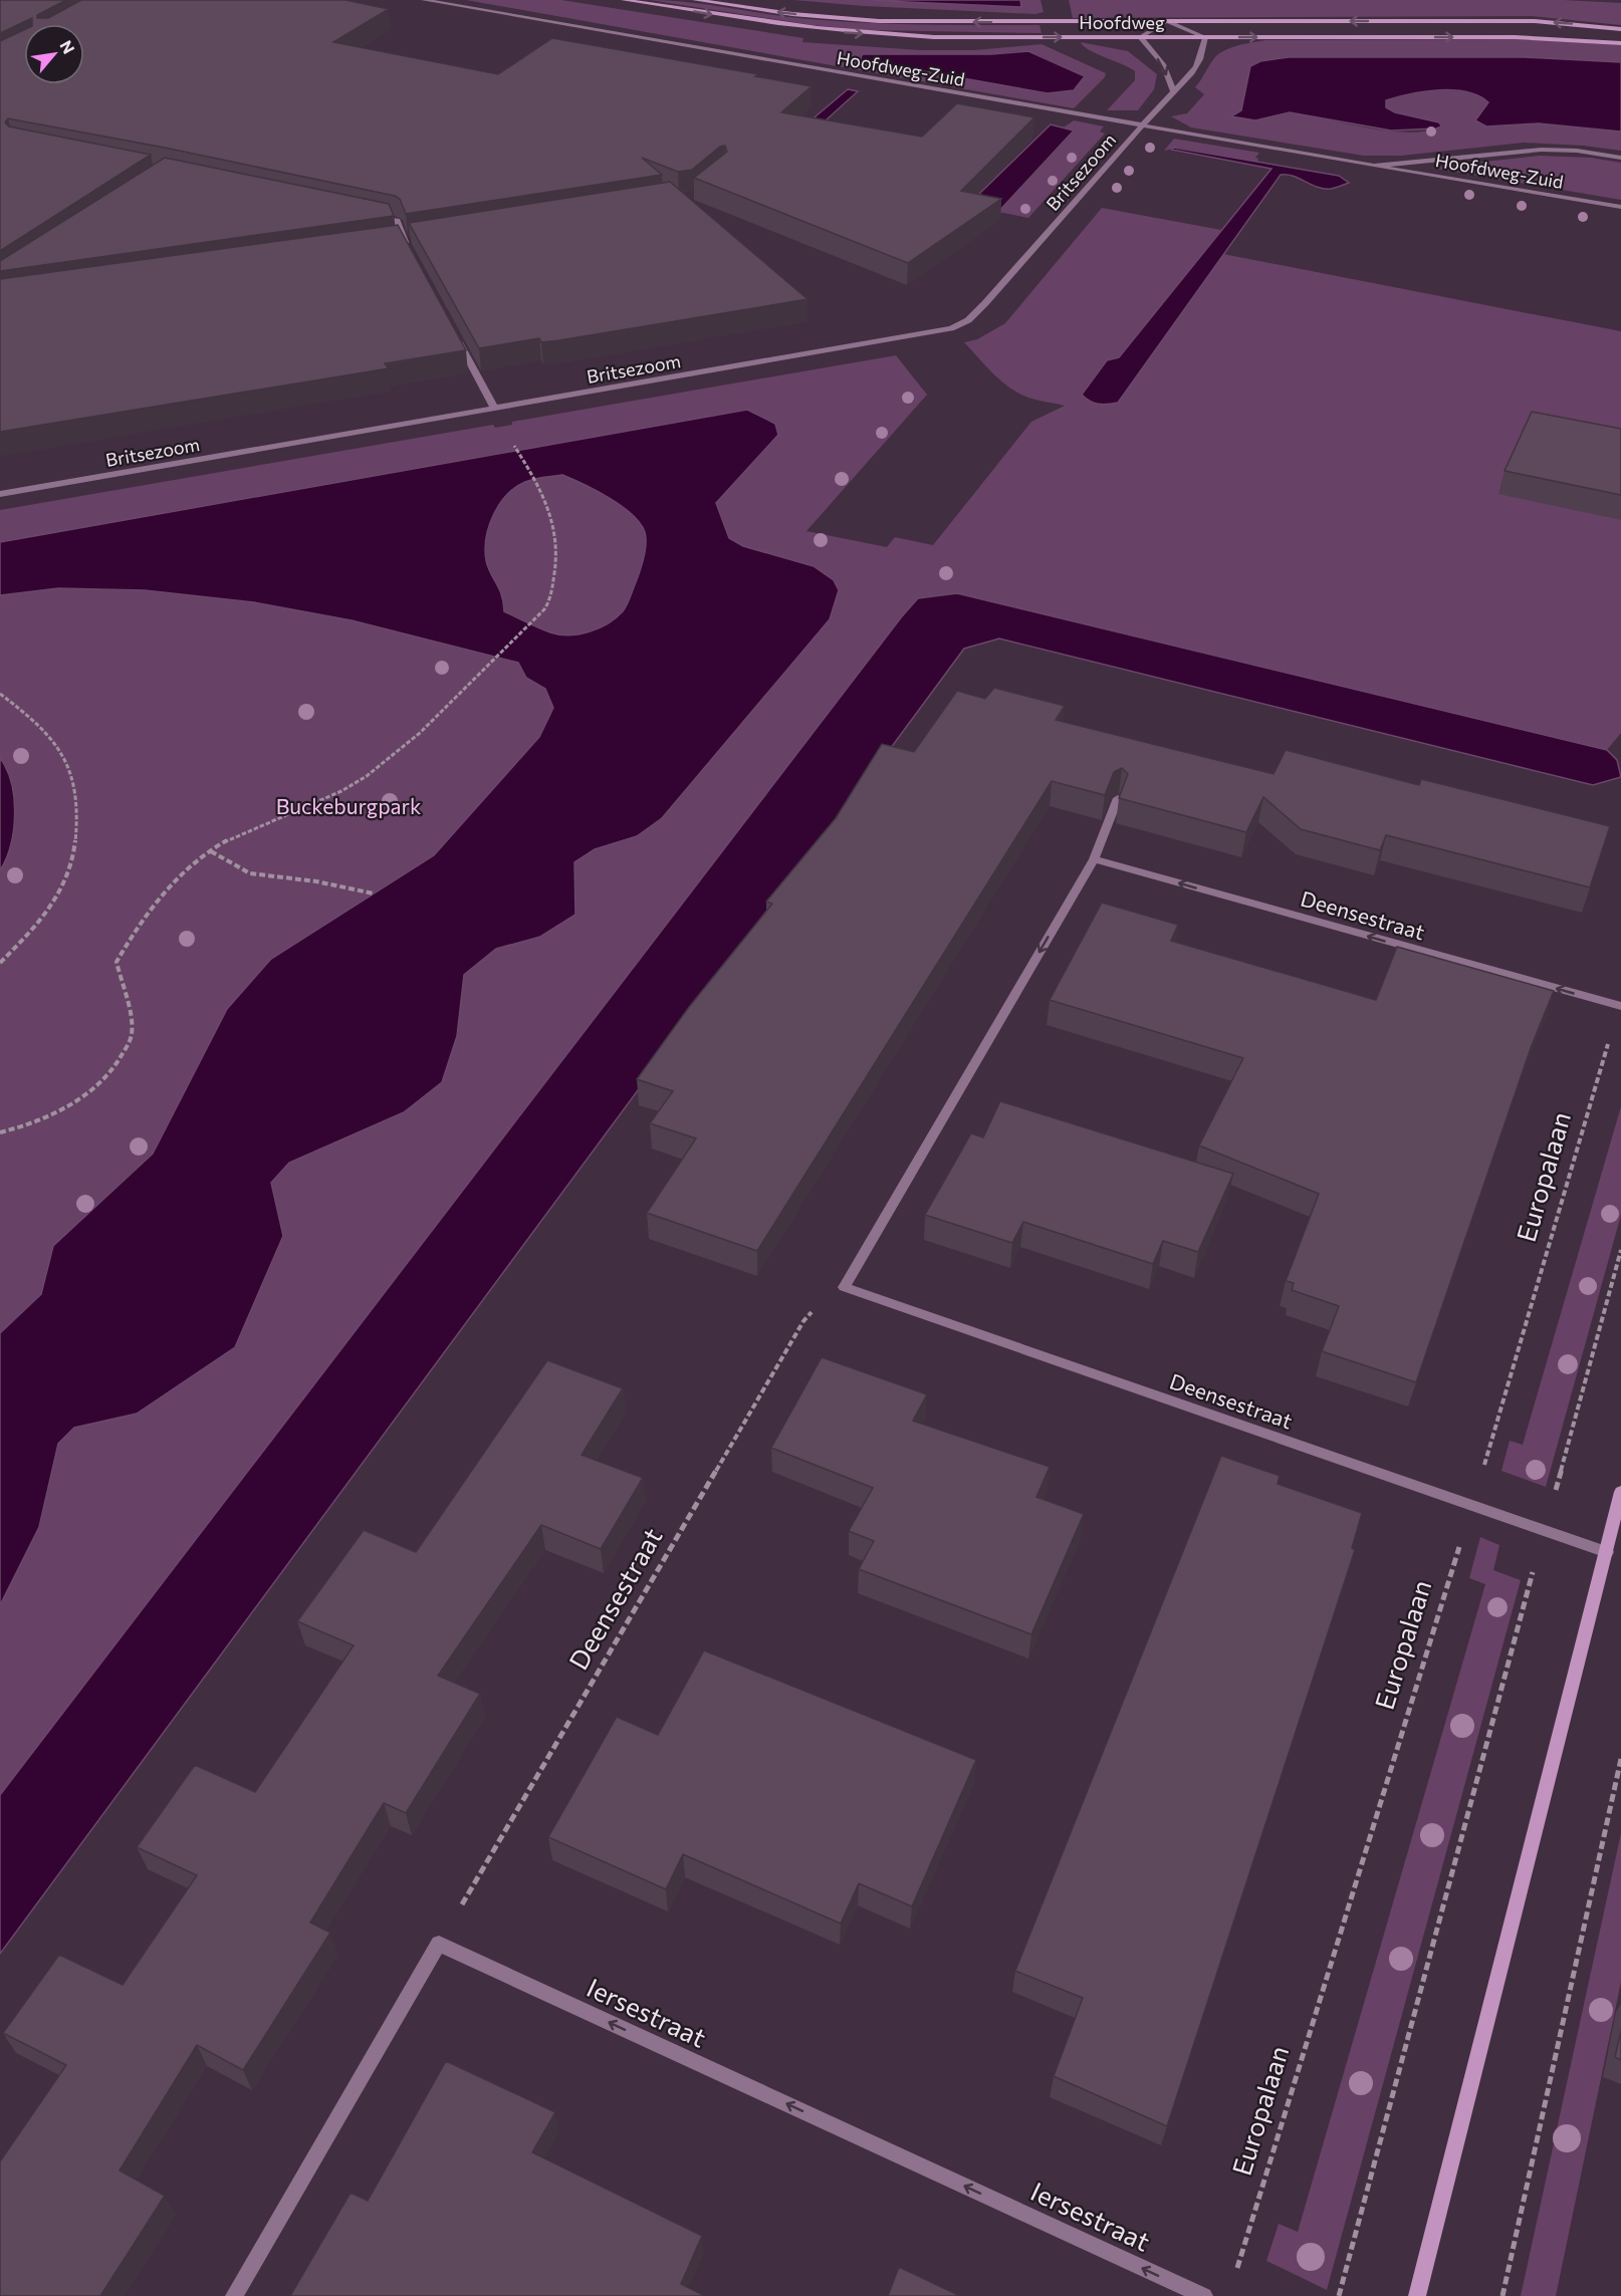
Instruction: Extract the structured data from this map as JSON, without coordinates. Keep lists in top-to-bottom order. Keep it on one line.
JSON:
{"streets":{"main road":["Hoofdweg"],"street":["Hoofdweg-Zuid","Britsezoom","Deensestraat","Iersestraat"],"path":["Europalaan"]},"crossings":[["Hoofdweg","Britsezoom"],["Hoofdweg-Zuid","Britsezoom"],["Deensestraat","Europalaan"],["Deensestraat","Iersestraat"]],"one_way":["Iersestraat"],"parks":["Buckeburgpark"],"north":"top right"}
